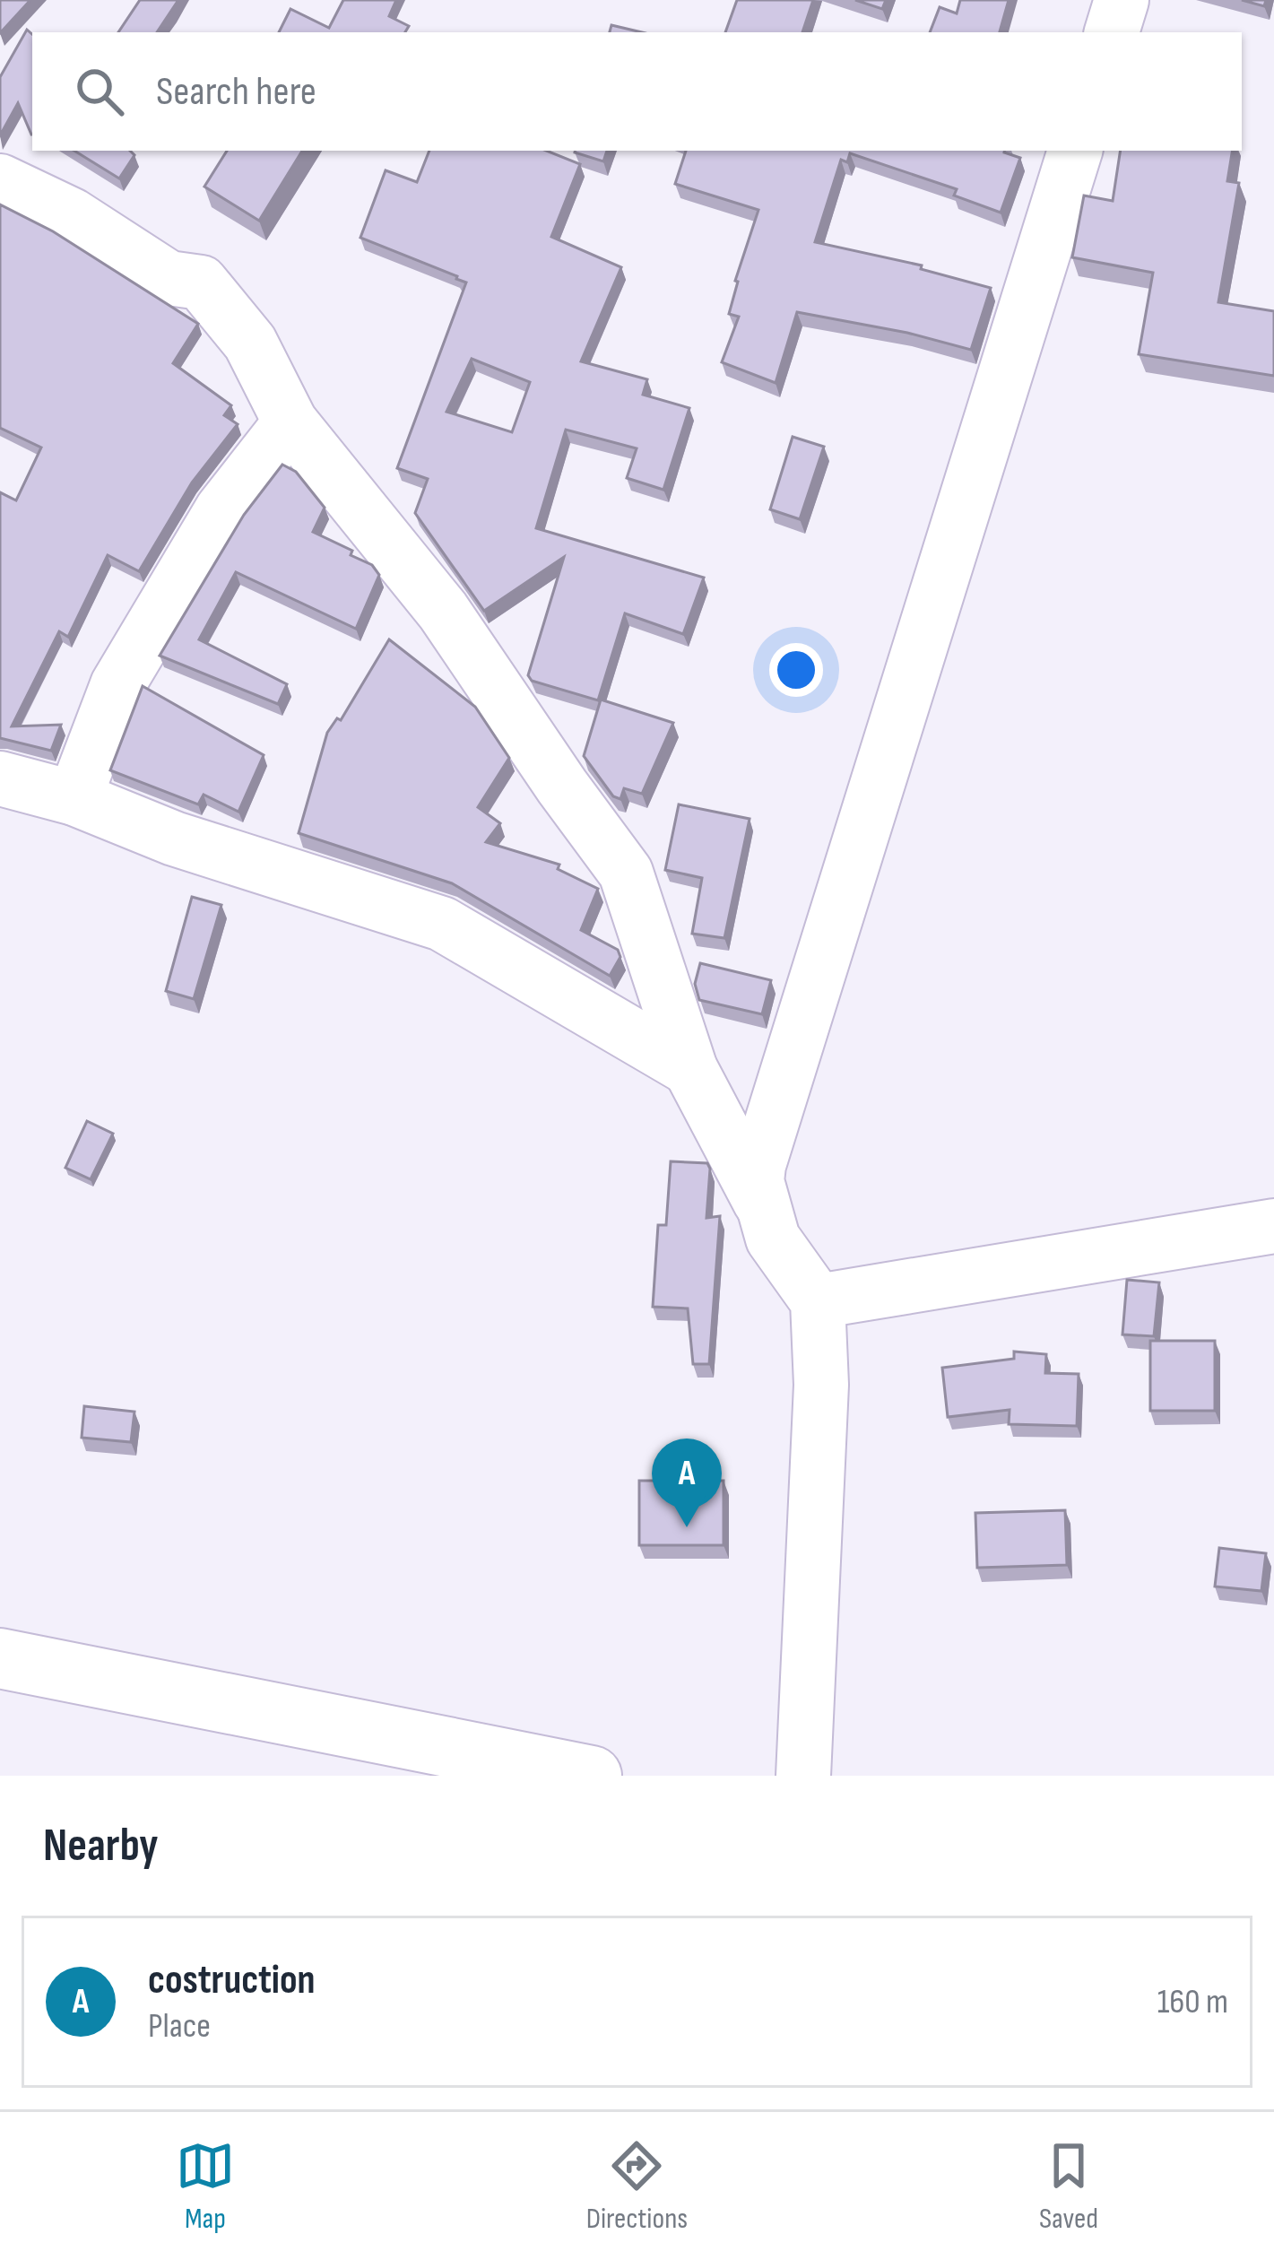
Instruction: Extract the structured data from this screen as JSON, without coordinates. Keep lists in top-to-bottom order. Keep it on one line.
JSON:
{"page":{"search":"Search here","pins":"A","heading":"Nearby","list":[{"mark":"A","name":"costruction","note":"Place","value":"160 m"}],"nav":["Map","Directions","Saved"]}}
